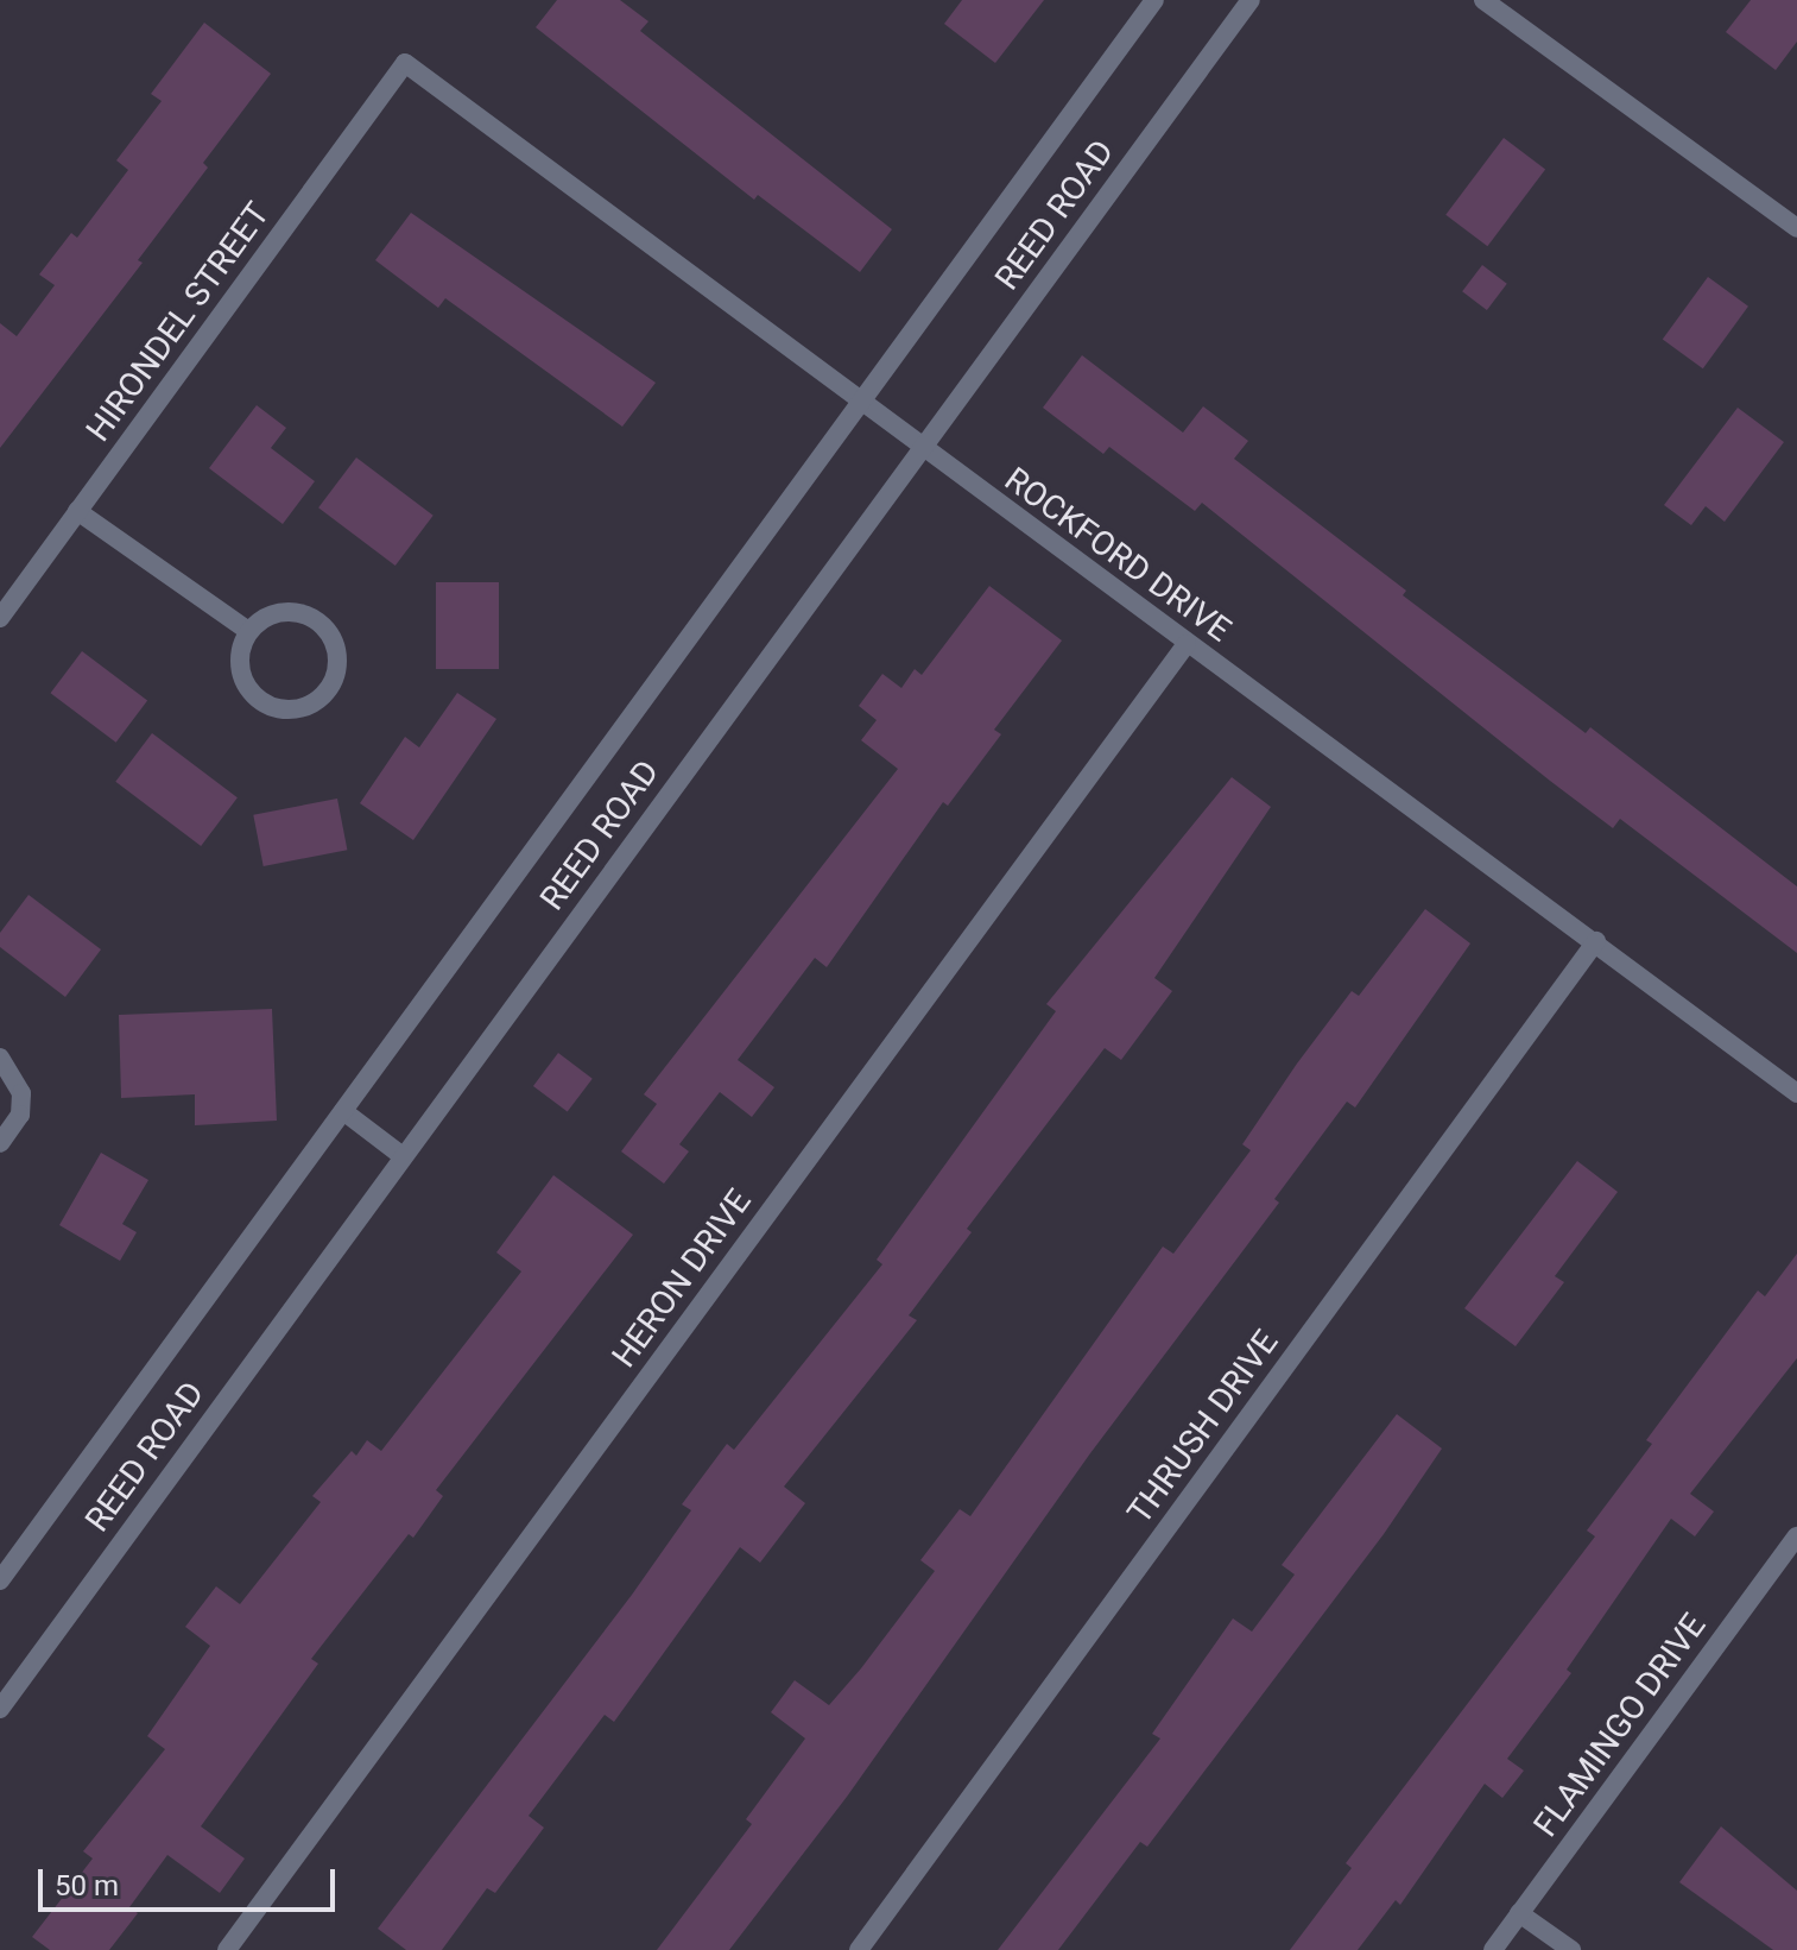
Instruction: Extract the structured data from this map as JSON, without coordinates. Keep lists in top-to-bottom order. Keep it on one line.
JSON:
{"streets":{"street":["REED ROAD","HIRONDEL STREET","ROCKFORD DRIVE","HERON DRIVE","THRUSH DRIVE","FLAMINGO DRIVE"]},"crossings":[["REED ROAD","ROCKFORD DRIVE"],["HIRONDEL STREET","ROCKFORD DRIVE"],["ROCKFORD DRIVE","HERON DRIVE"],["ROCKFORD DRIVE","THRUSH DRIVE"]],"scale_bar":"50 m"}
